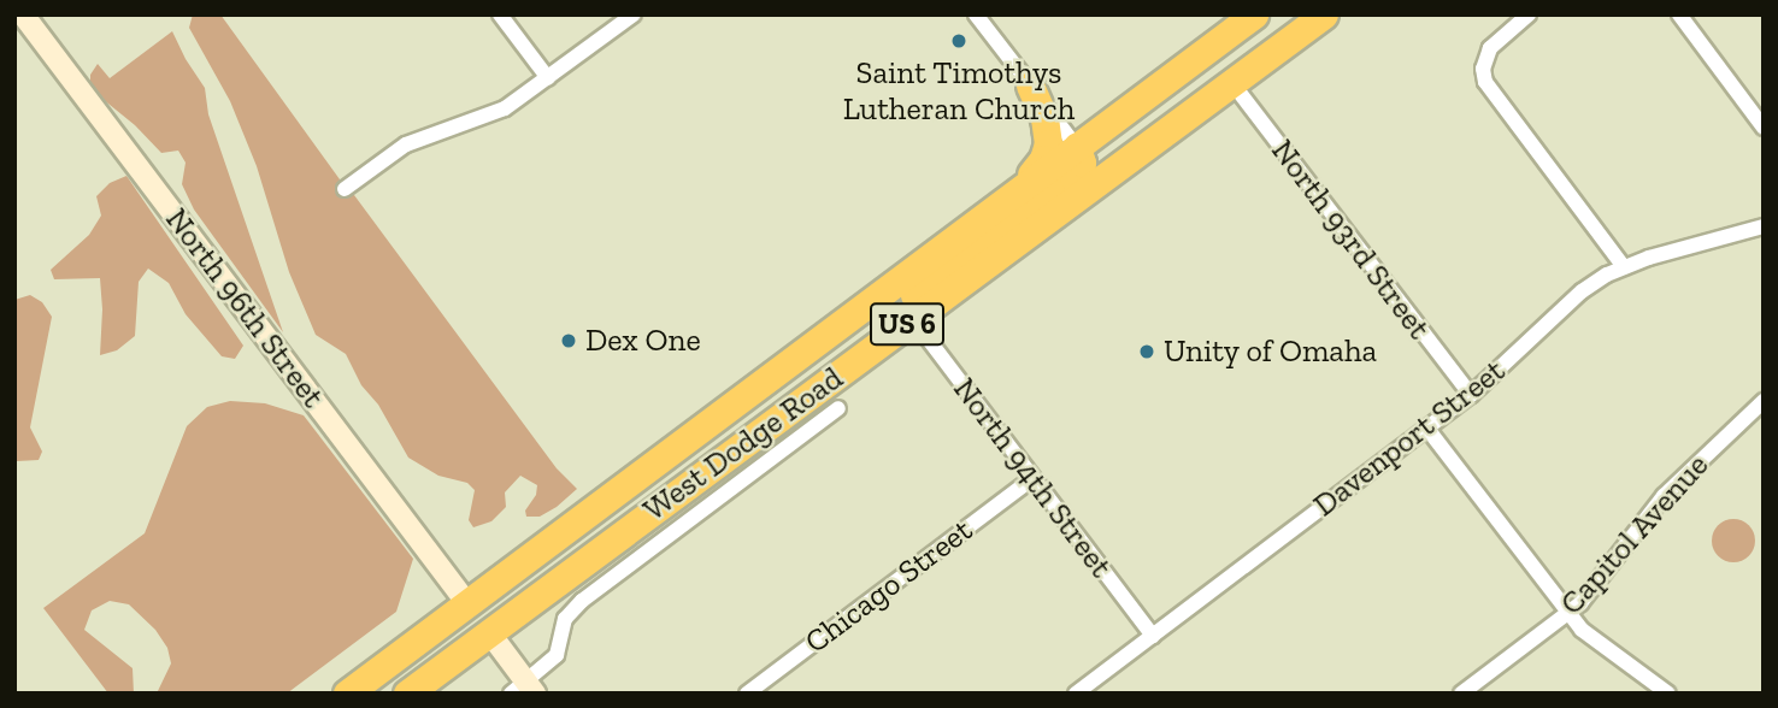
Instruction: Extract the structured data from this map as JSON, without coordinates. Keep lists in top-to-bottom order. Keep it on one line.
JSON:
{"streets":{"highway":["US 6","West Dodge Road"],"street":["North 93rd Street","North 96th Street","Davenport Street","North 94th Street","Capitol Avenue","Chicago Street"]},"crossings":[["North 93rd Street","Davenport Street"],["North 93rd Street","West Dodge Road"],["North 96th Street","West Dodge Road"],["Davenport Street","North 94th Street"],["West Dodge Road","North 94th Street"],["North 94th Street","Chicago Street"]],"places":["Saint Timothys Lutheran Church","Dex One","Unity of Omaha"]}
